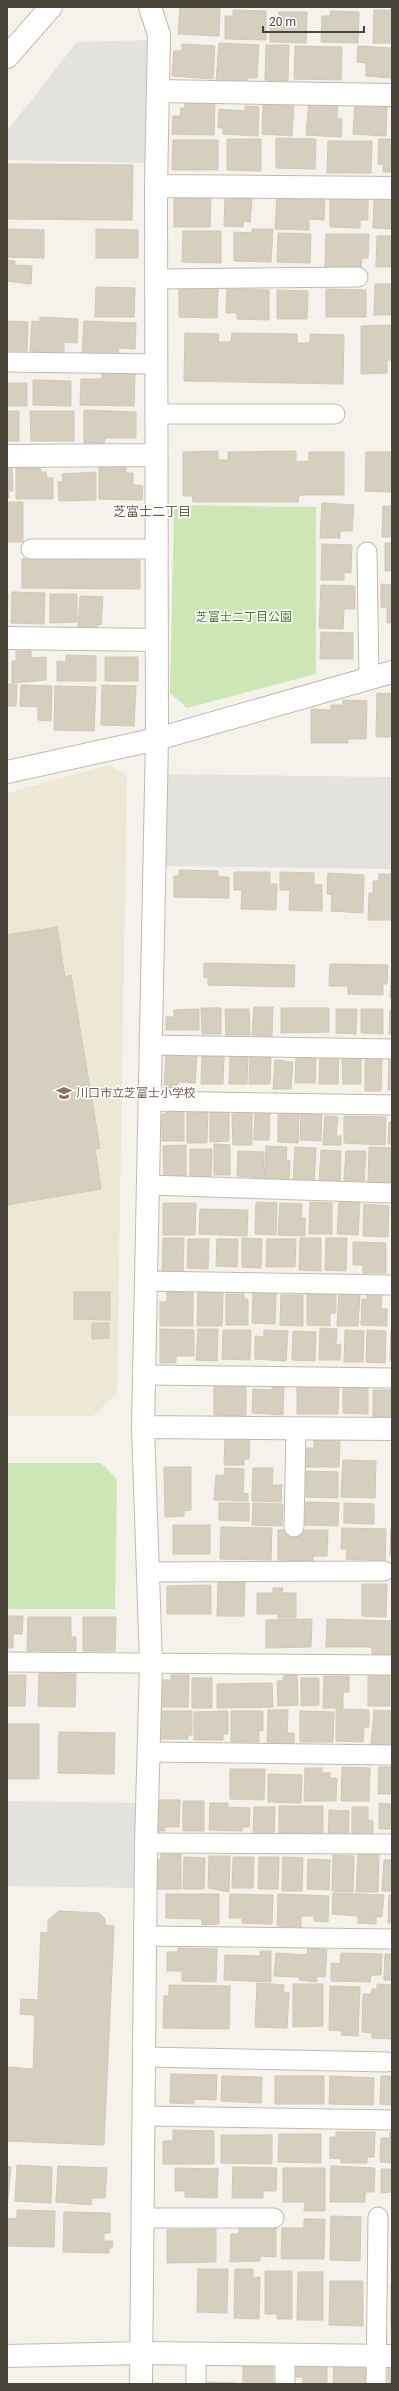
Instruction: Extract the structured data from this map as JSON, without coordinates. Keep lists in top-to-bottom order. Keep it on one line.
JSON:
{"districts":["芝富士二丁目"],"parks":["芝富士二丁目公園"],"places":{"school or university":["川口市立芝富士小学校"]},"scale_bar":"20 m"}
